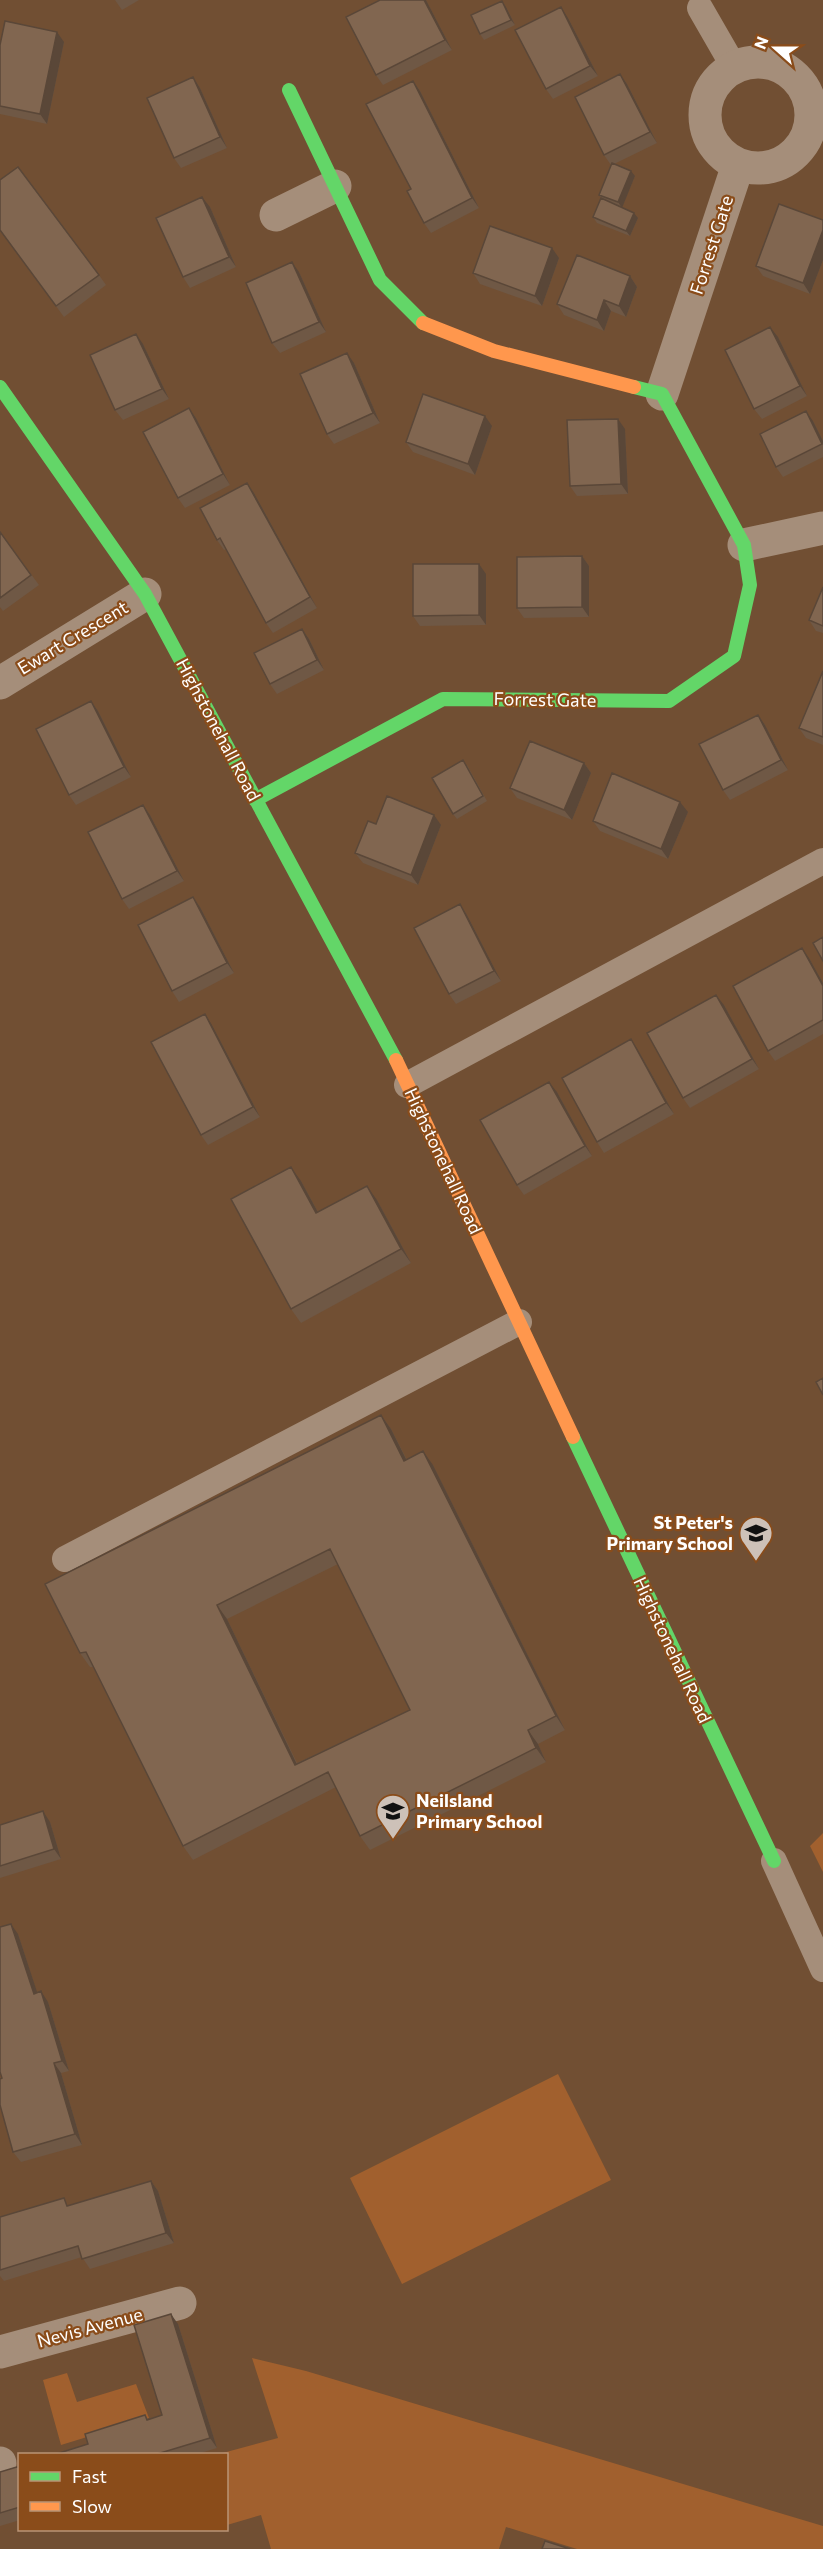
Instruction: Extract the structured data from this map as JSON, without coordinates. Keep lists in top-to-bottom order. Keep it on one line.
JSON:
{"streets":{"street":["Forrest Gate","Ewart Crescent","Highstonehall Road","Nevis Avenue"]},"crossings":[["Forrest Gate","Highstonehall Road"],["Ewart Crescent","Highstonehall Road"]],"places":{"school or university":["St Peter's Primary School","Neilsland Primary School"]},"legend":["Fast","Slow"],"north":"left"}
